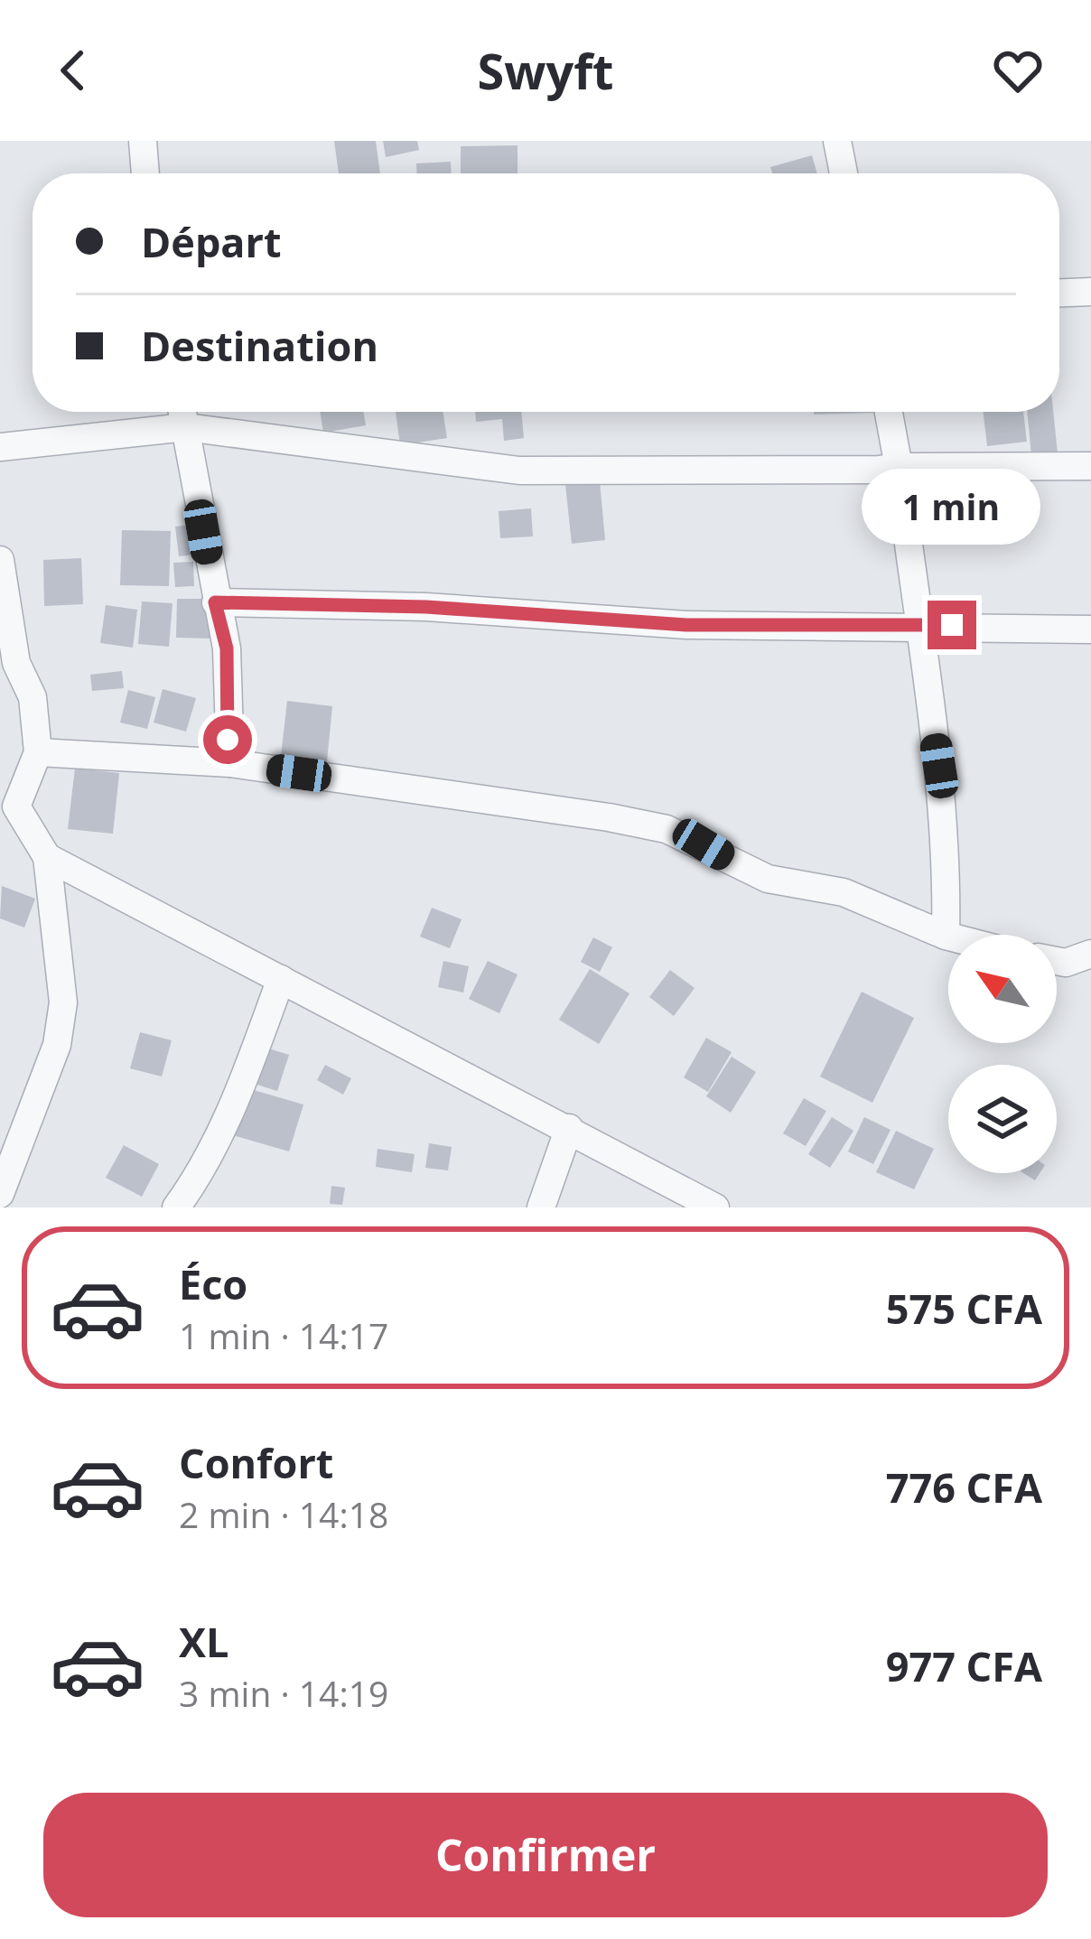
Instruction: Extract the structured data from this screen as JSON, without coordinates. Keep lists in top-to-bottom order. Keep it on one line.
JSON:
{"north":"top left","page":{"header":"Swyft","banner":["Départ","Destination"],"bubble":"1 min","list":[{"name":"Éco","note":"1 min · 14:17","value":"575 CFA"},{"name":"Confort","note":"2 min · 14:18","value":"776 CFA"},{"name":"XL","note":"3 min · 14:19","value":"977 CFA"}],"buttons":"Confirmer"}}
